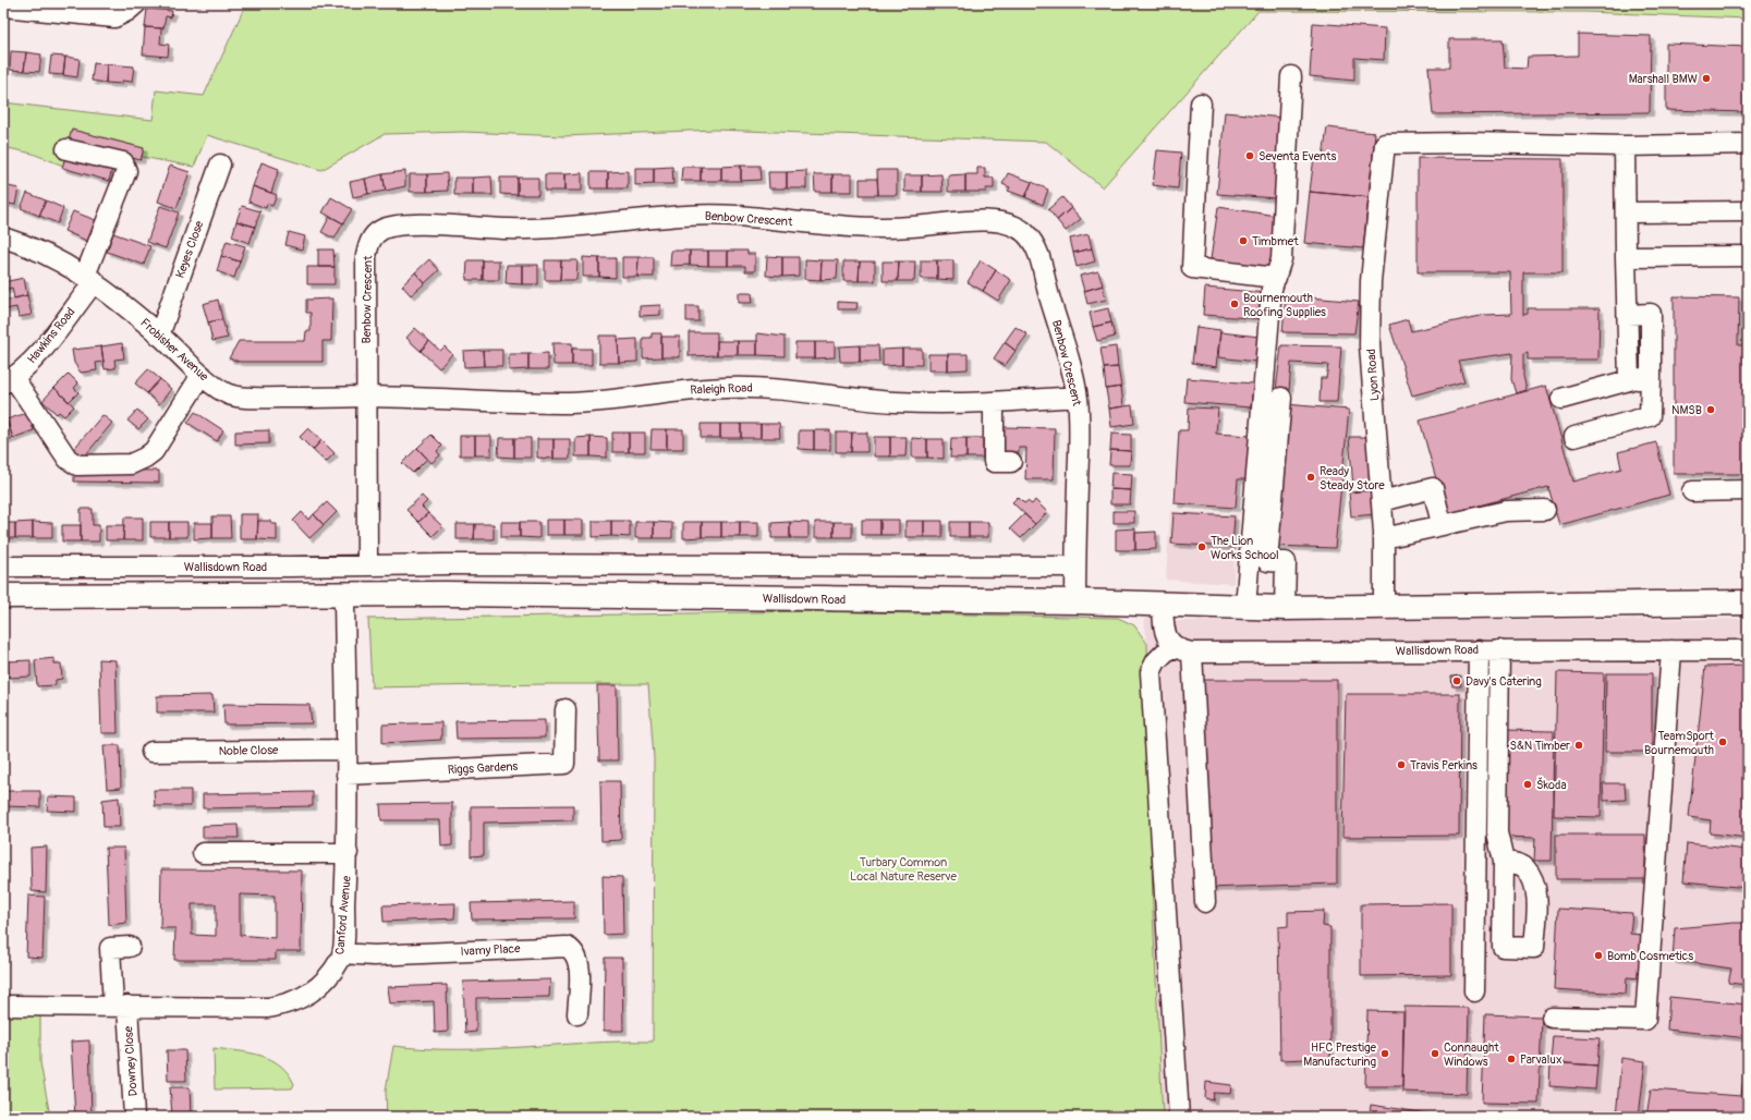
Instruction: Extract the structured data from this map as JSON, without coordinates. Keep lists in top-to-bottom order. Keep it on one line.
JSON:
{"streets":{"main road":["Wallisdown Road"],"street":["Benbow Crescent","Keyes Close","Hawkins Road","Frobisher Avenue","Lyon Road","Raleigh Road","Noble Close","Riggs Gardens","Canford Avenue","Ivamy Place","Downey Close"]},"crossings":[["Benbow Crescent","Frobisher Avenue"],["Benbow Crescent","Raleigh Road"],["Benbow Crescent","Wallisdown Road"],["Keyes Close","Frobisher Avenue"],["Hawkins Road","Frobisher Avenue"],["Frobisher Avenue","Raleigh Road"],["Lyon Road","Wallisdown Road"],["Wallisdown Road","Canford Avenue"],["Noble Close","Canford Avenue"],["Riggs Gardens","Canford Avenue"],["Canford Avenue","Ivamy Place"],["Canford Avenue","Downey Close"]],"parks":["Turbary Common Local Nature Reserve"],"places":["Marshall BMW","Seventa Events","Timbmet","Bournemouth Roofing Supplies","NMSB","Ready Steady Store","The Lion Works School","Davy's Catering","TeamSport Bournemouth","S&N Timber","Travis Perkins","Škoda","Bomb Cosmetics","HFC Prestige Manufacturing","Connaught Windows","Parvalux"]}
